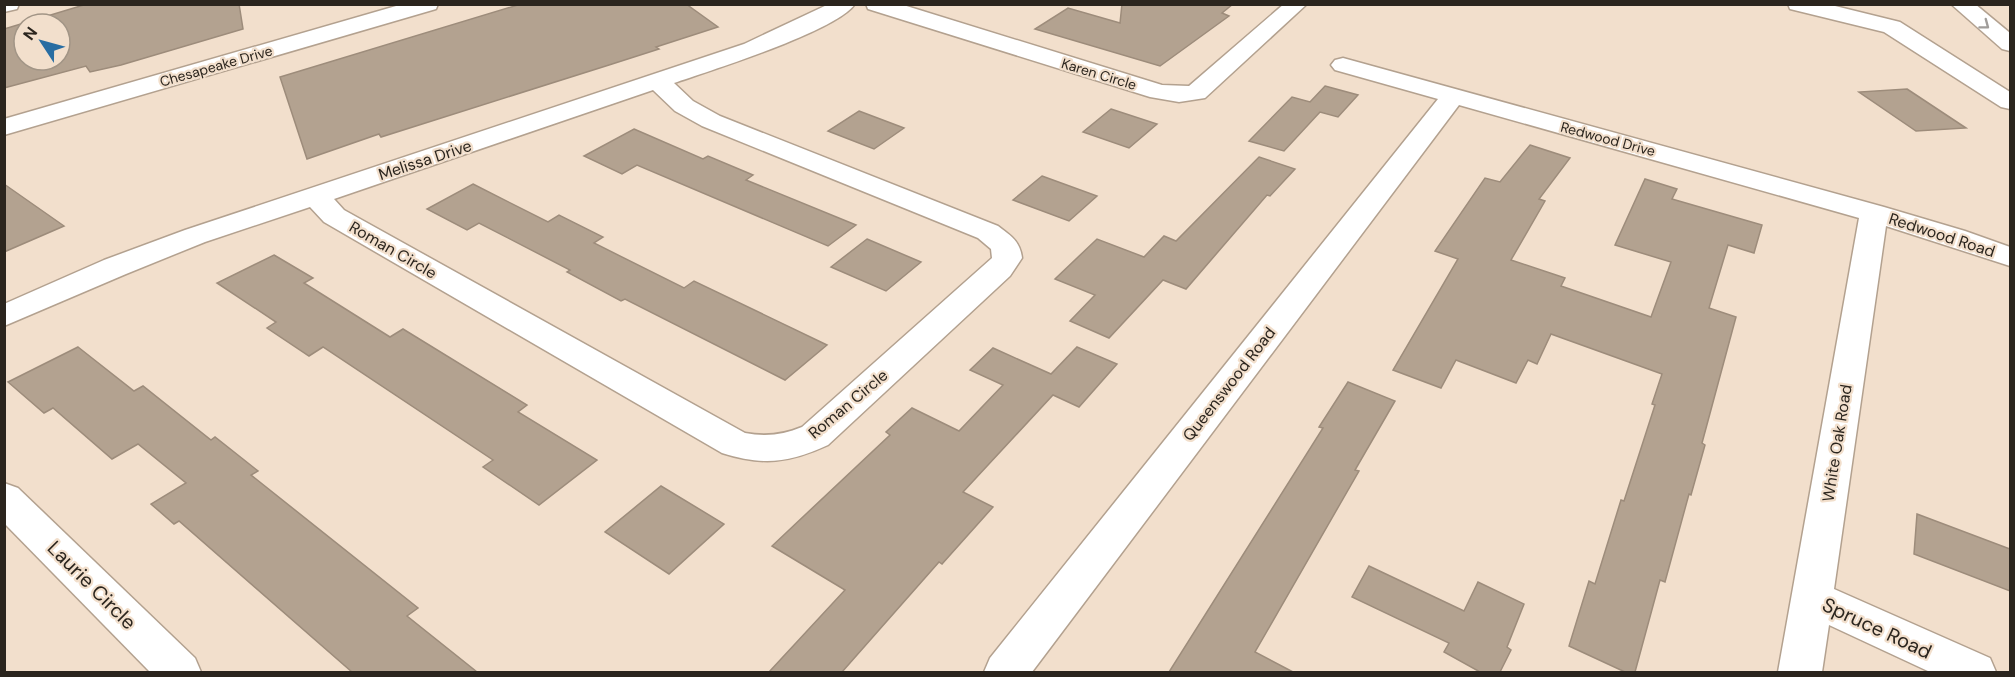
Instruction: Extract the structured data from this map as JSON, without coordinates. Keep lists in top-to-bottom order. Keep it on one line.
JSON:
{"streets":{"main road":["Chesapeake Drive","Karen Circle","Redwood Drive","Melissa Drive","Redwood Road","Roman Circle","Queenswood Road","White Oak Road","Laurie Circle","Spruce Road"]},"crossings":[["Redwood Drive","Redwood Road"],["Redwood Drive","Queenswood Road"],["Redwood Drive","White Oak Road"],["Melissa Drive","Roman Circle"],["Redwood Road","White Oak Road"],["White Oak Road","Spruce Road"]],"north":"top left"}
